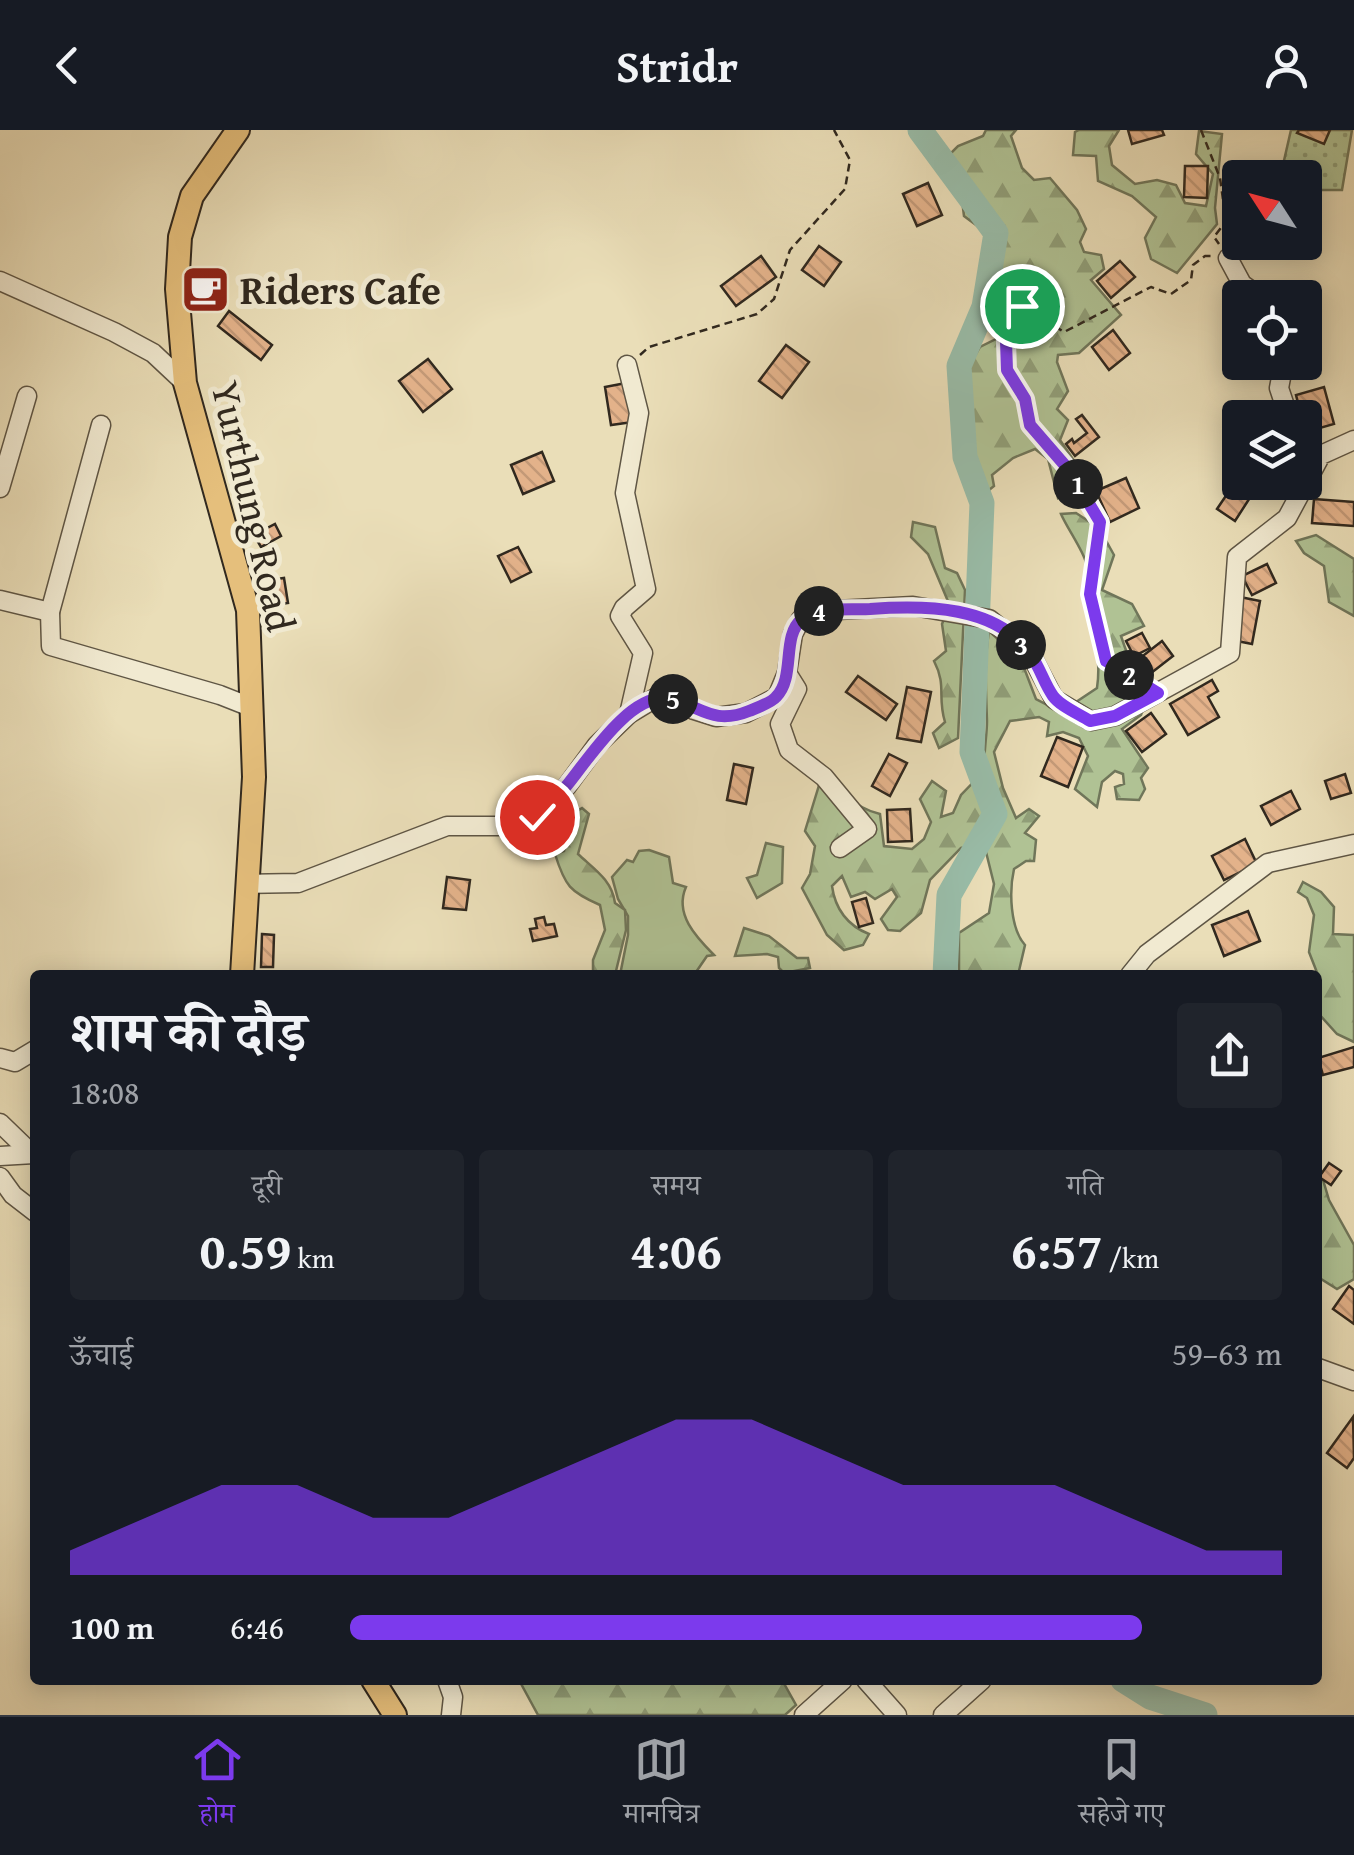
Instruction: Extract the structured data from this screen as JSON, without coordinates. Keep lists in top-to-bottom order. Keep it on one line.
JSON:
{"streets":{"main road":["Yurthung Road"]},"places":{"cafe":["Riders Cafe"]},"north":"top left","page":{"header":"Stridr","pins":["1","4","3","2","5"],"heading":["शाम की दौड़","18:08"],"stats":[["दूरी","0.59 km"],["समय","4:06"],["गति","6:57 /km"]],"chart":["ऊँचाई","59–63 m"],"list":[{"name":"100 m","note":"6:46"}],"tabs":["होम","मानचित्र","सहेजे गए"]}}
